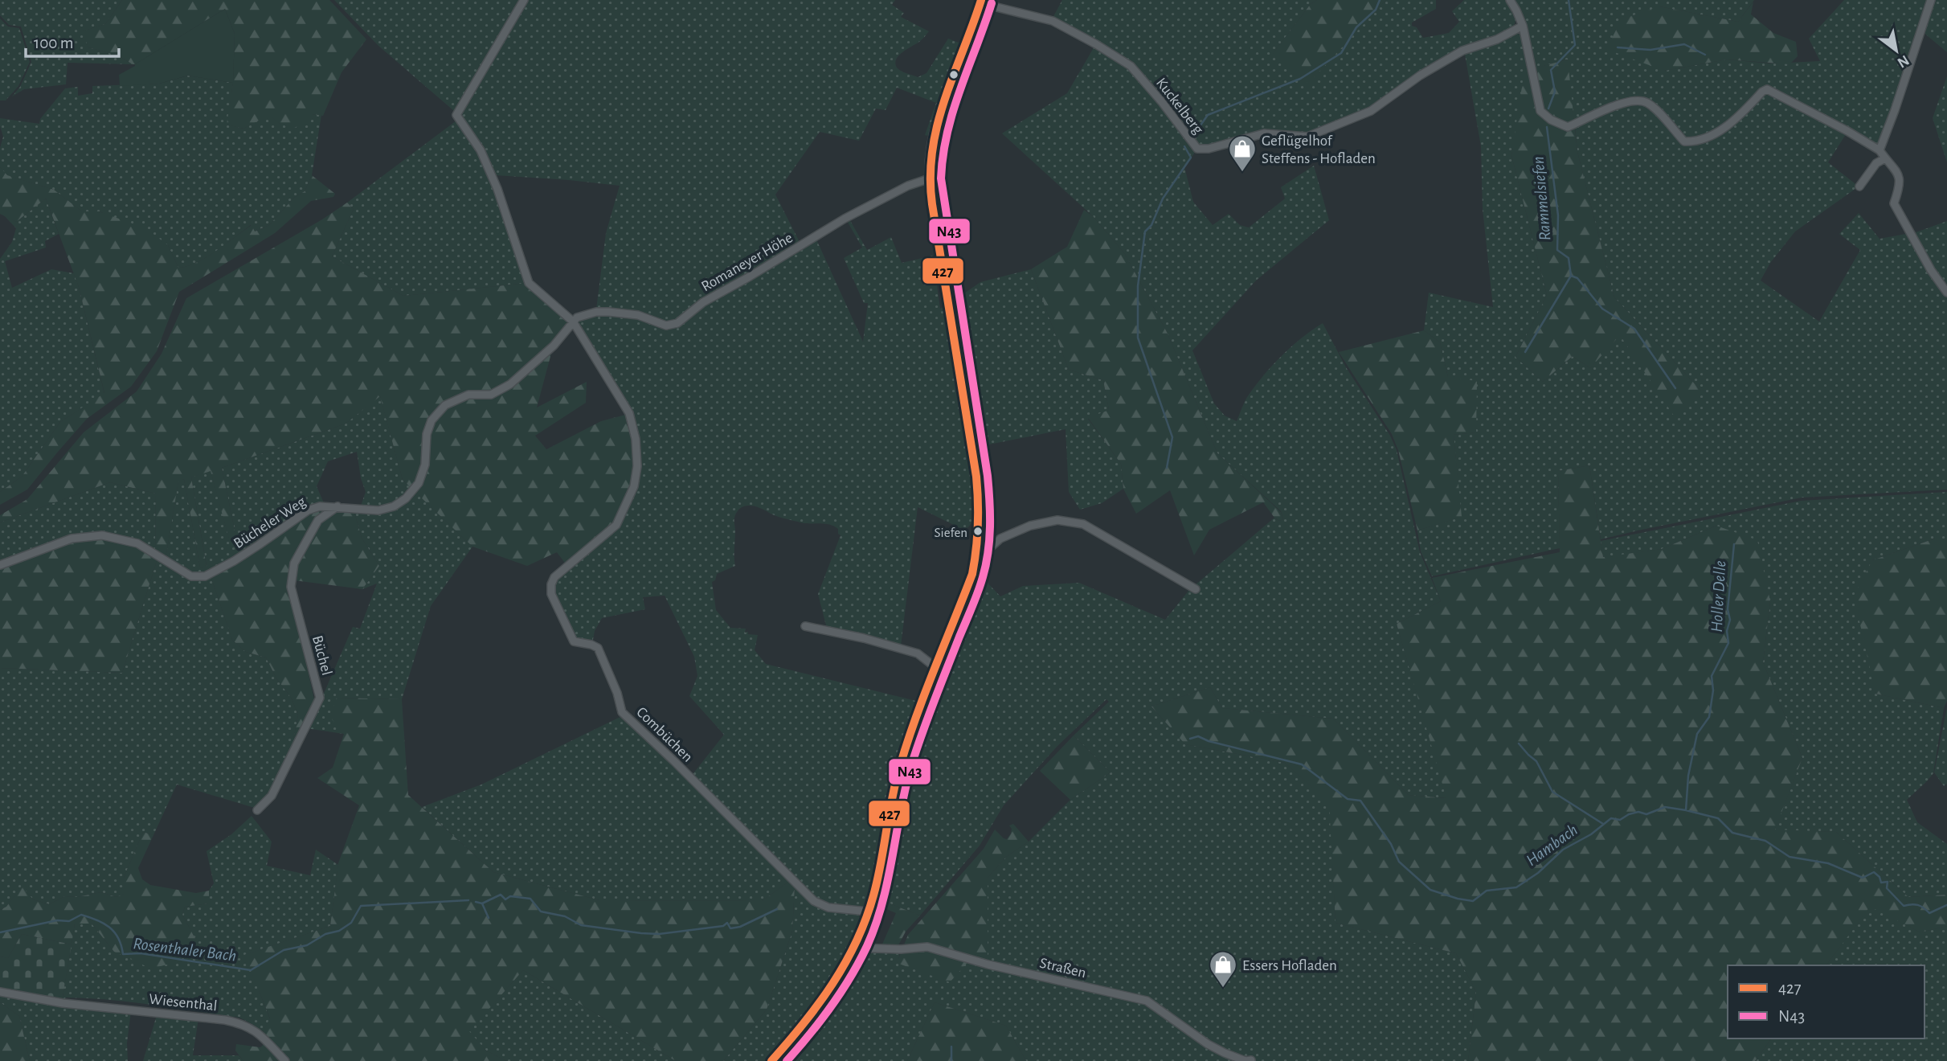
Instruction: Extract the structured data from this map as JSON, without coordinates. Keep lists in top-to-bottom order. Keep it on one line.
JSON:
{"streets":{"street":["Kuckelberg","Romaneyer Höhe","Bücheler Weg","Büchel","Combüchen","Straßen","Wiesenthal"]},"crossings":[["Romaneyer Höhe","Bücheler Weg"],["Romaneyer Höhe","Combüchen"],["Bücheler Weg","Büchel"],["Bücheler Weg","Combüchen"]],"water":["Rammelsiefen","Holler Delle","Hambach","Rosenthaler Bach"],"places":{"shop":["Geflügelhof Steffens - Hofladen","Essers Hofladen"],"other":["Siefen"]},"lines":["transit line 427","transit line N43"],"legend":["427","N43"],"scale_bar":"100 m","north":"bottom right"}
